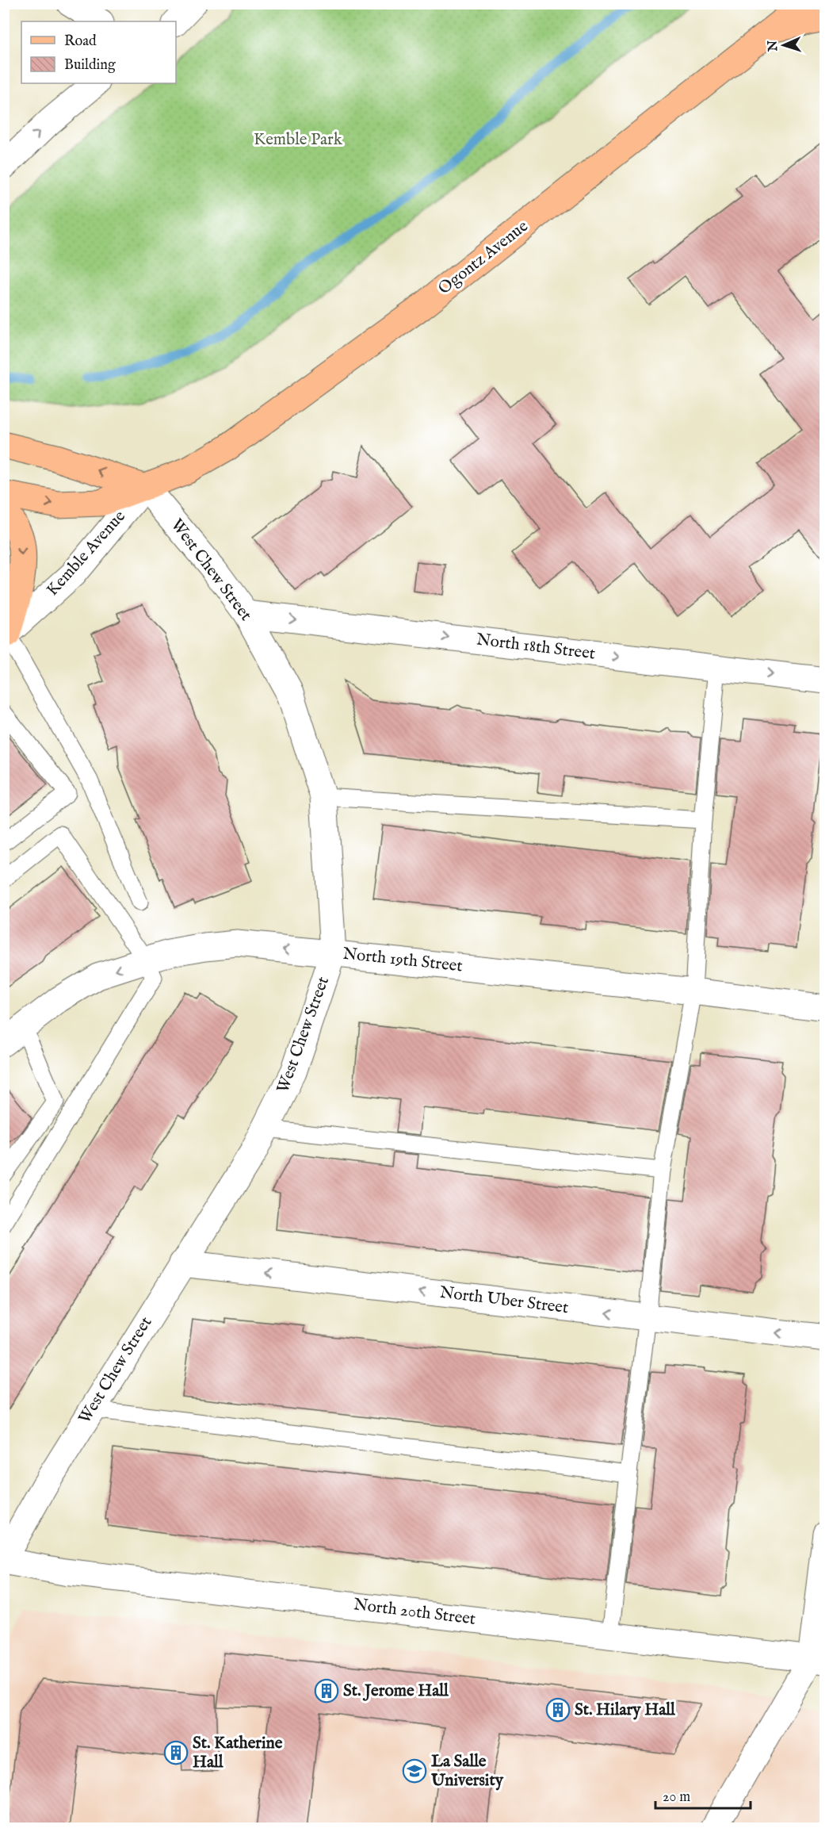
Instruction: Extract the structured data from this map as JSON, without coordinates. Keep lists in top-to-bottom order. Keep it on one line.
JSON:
{"streets":{"main road":["Ogontz Avenue"],"street":["Kemble Avenue","West Chew Street","North 18th Street","North 19th Street","North Uber Street","North 20th Street"]},"crossings":[["Ogontz Avenue","Kemble Avenue"],["Ogontz Avenue","West Chew Street"],["Kemble Avenue","West Chew Street"],["West Chew Street","North 18th Street"],["West Chew Street","North 19th Street"],["West Chew Street","North Uber Street"],["West Chew Street","North 20th Street"]],"one_way":["North 18th Street","North 19th Street","North Uber Street"],"parks":["Kemble Park"],"places":{"building":["St. Jerome Hall","St. Hilary Hall","St. Katherine Hall"],"school or university":["La Salle University"]},"legend":["Road","Building"],"scale_bar":"20 m","north":"left"}
